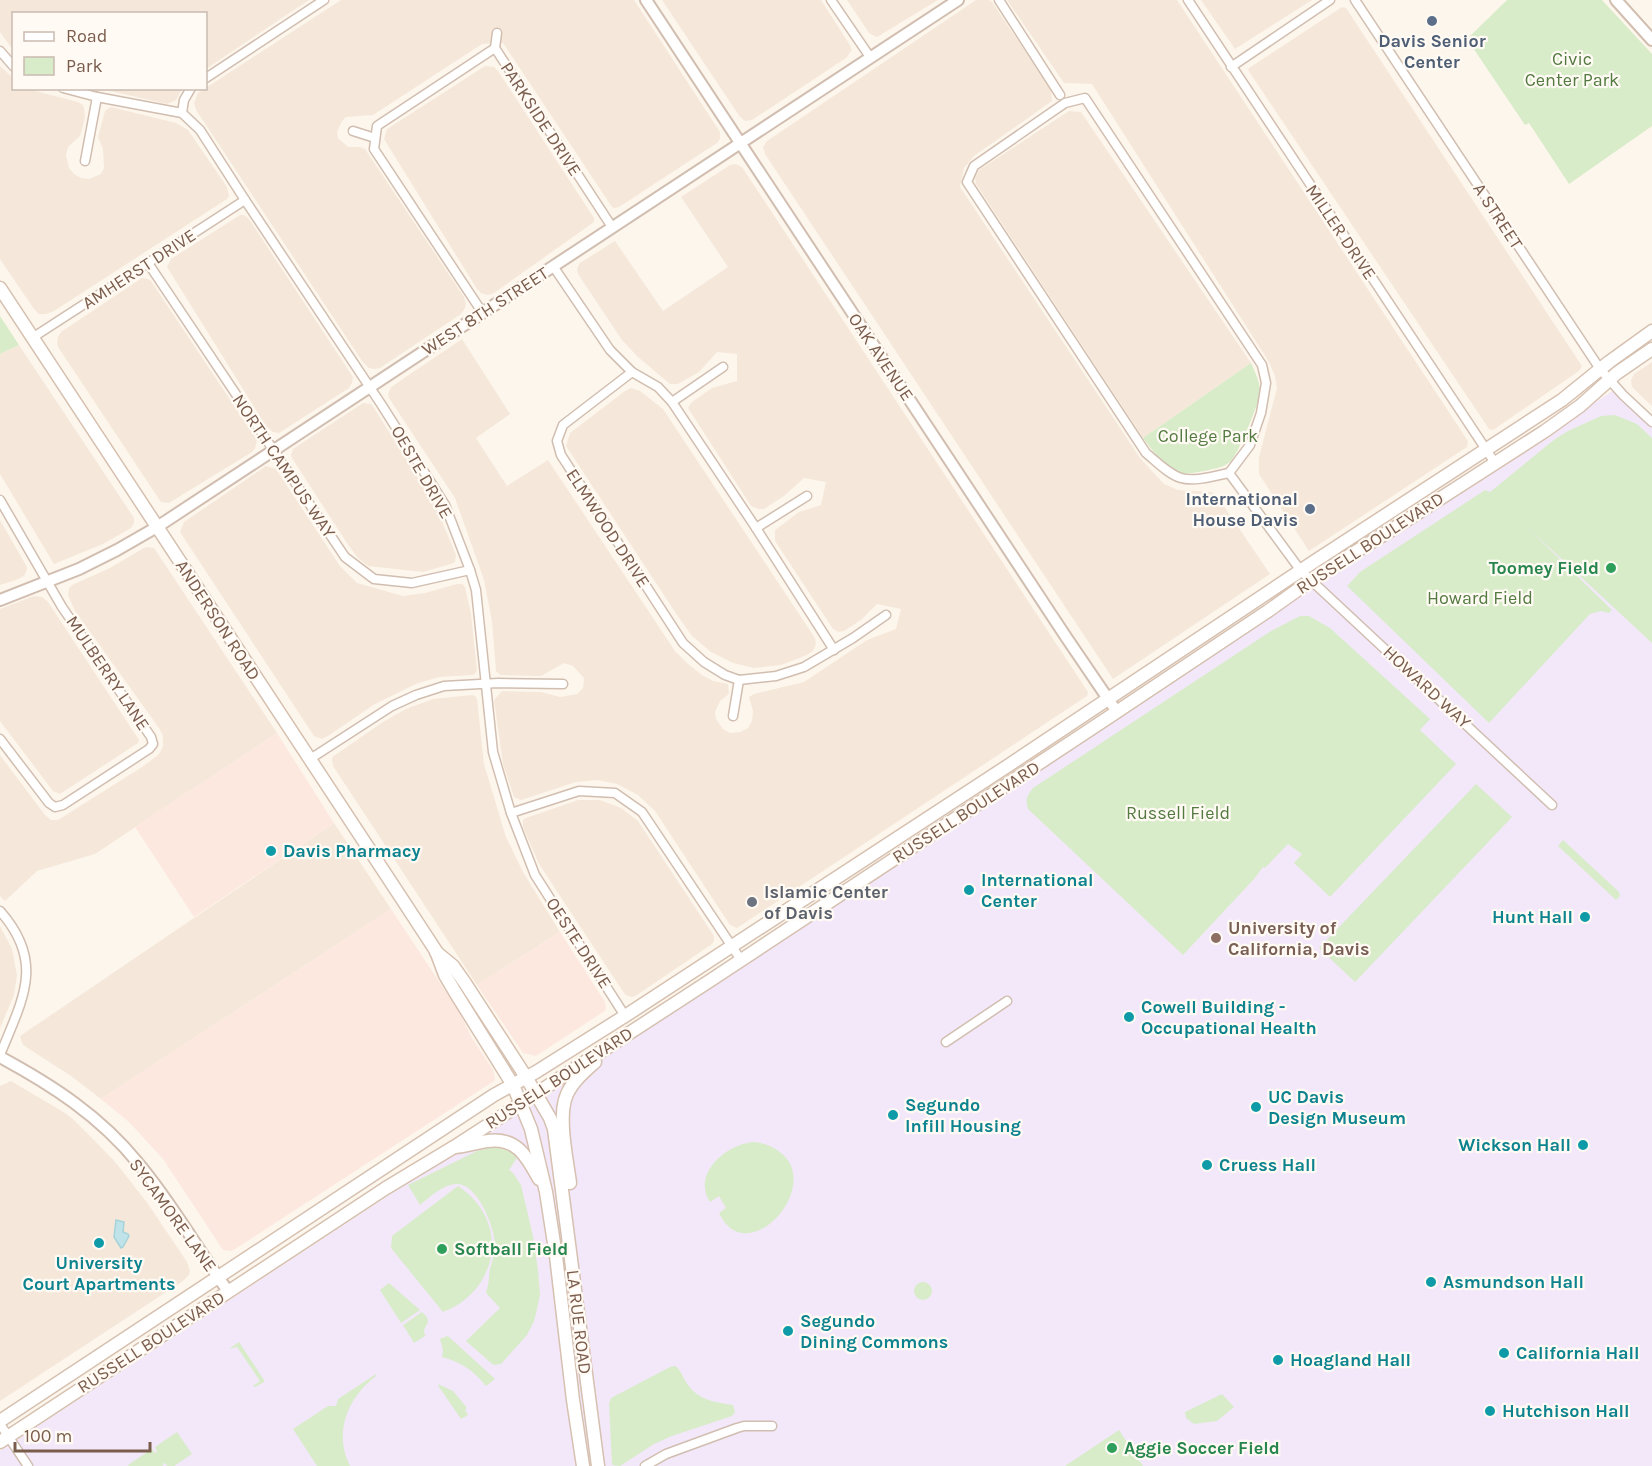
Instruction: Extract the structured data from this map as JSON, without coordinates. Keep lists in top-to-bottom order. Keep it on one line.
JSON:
{"streets":{"main road":["RUSSELL BOULEVARD","ANDERSON ROAD","LA RUE ROAD"],"street":["PARKSIDE DRIVE","A STREET","MILLER DRIVE","AMHERST DRIVE","WEST 8TH STREET","OAK AVENUE","NORTH CAMPUS WAY","OESTE DRIVE","ELMWOOD DRIVE","MULBERRY LANE","HOWARD WAY","SYCAMORE LANE"]},"crossings":[["PARKSIDE DRIVE","WEST 8TH STREET"],["A STREET","RUSSELL BOULEVARD"],["MILLER DRIVE","RUSSELL BOULEVARD"],["AMHERST DRIVE","NORTH CAMPUS WAY"],["AMHERST DRIVE","OESTE DRIVE"],["AMHERST DRIVE","ANDERSON ROAD"],["WEST 8TH STREET","OAK AVENUE"],["WEST 8TH STREET","NORTH CAMPUS WAY"],["WEST 8TH STREET","OESTE DRIVE"],["WEST 8TH STREET","ANDERSON ROAD"],["WEST 8TH STREET","MULBERRY LANE"],["OAK AVENUE","RUSSELL BOULEVARD"],["NORTH CAMPUS WAY","OESTE DRIVE"],["OESTE DRIVE","RUSSELL BOULEVARD"],["RUSSELL BOULEVARD","ANDERSON ROAD"],["RUSSELL BOULEVARD","HOWARD WAY"],["RUSSELL BOULEVARD","SYCAMORE LANE"],["RUSSELL BOULEVARD","LA RUE ROAD"],["ANDERSON ROAD","LA RUE ROAD"]],"parks":["Civic Center Park","College Park","Howard Field","Russell Field"],"places":["Davis Senior Center","International House Davis","Toomey Field","Davis Pharmacy","International Center","Islamic Center of Davis","Hunt Hall","University of California, Davis","Cowell Building - Occupational Health","UC Davis Design Museum","Segundo Infill Housing","Wickson Hall","Cruess Hall","University Court Apartments","Softball Field","Asmundson Hall","Segundo Dining Commons","California Hall","Hoagland Hall","Hutchison Hall","Aggie Soccer Field"],"legend":["Road","Park"],"scale_bar":"100 m"}
